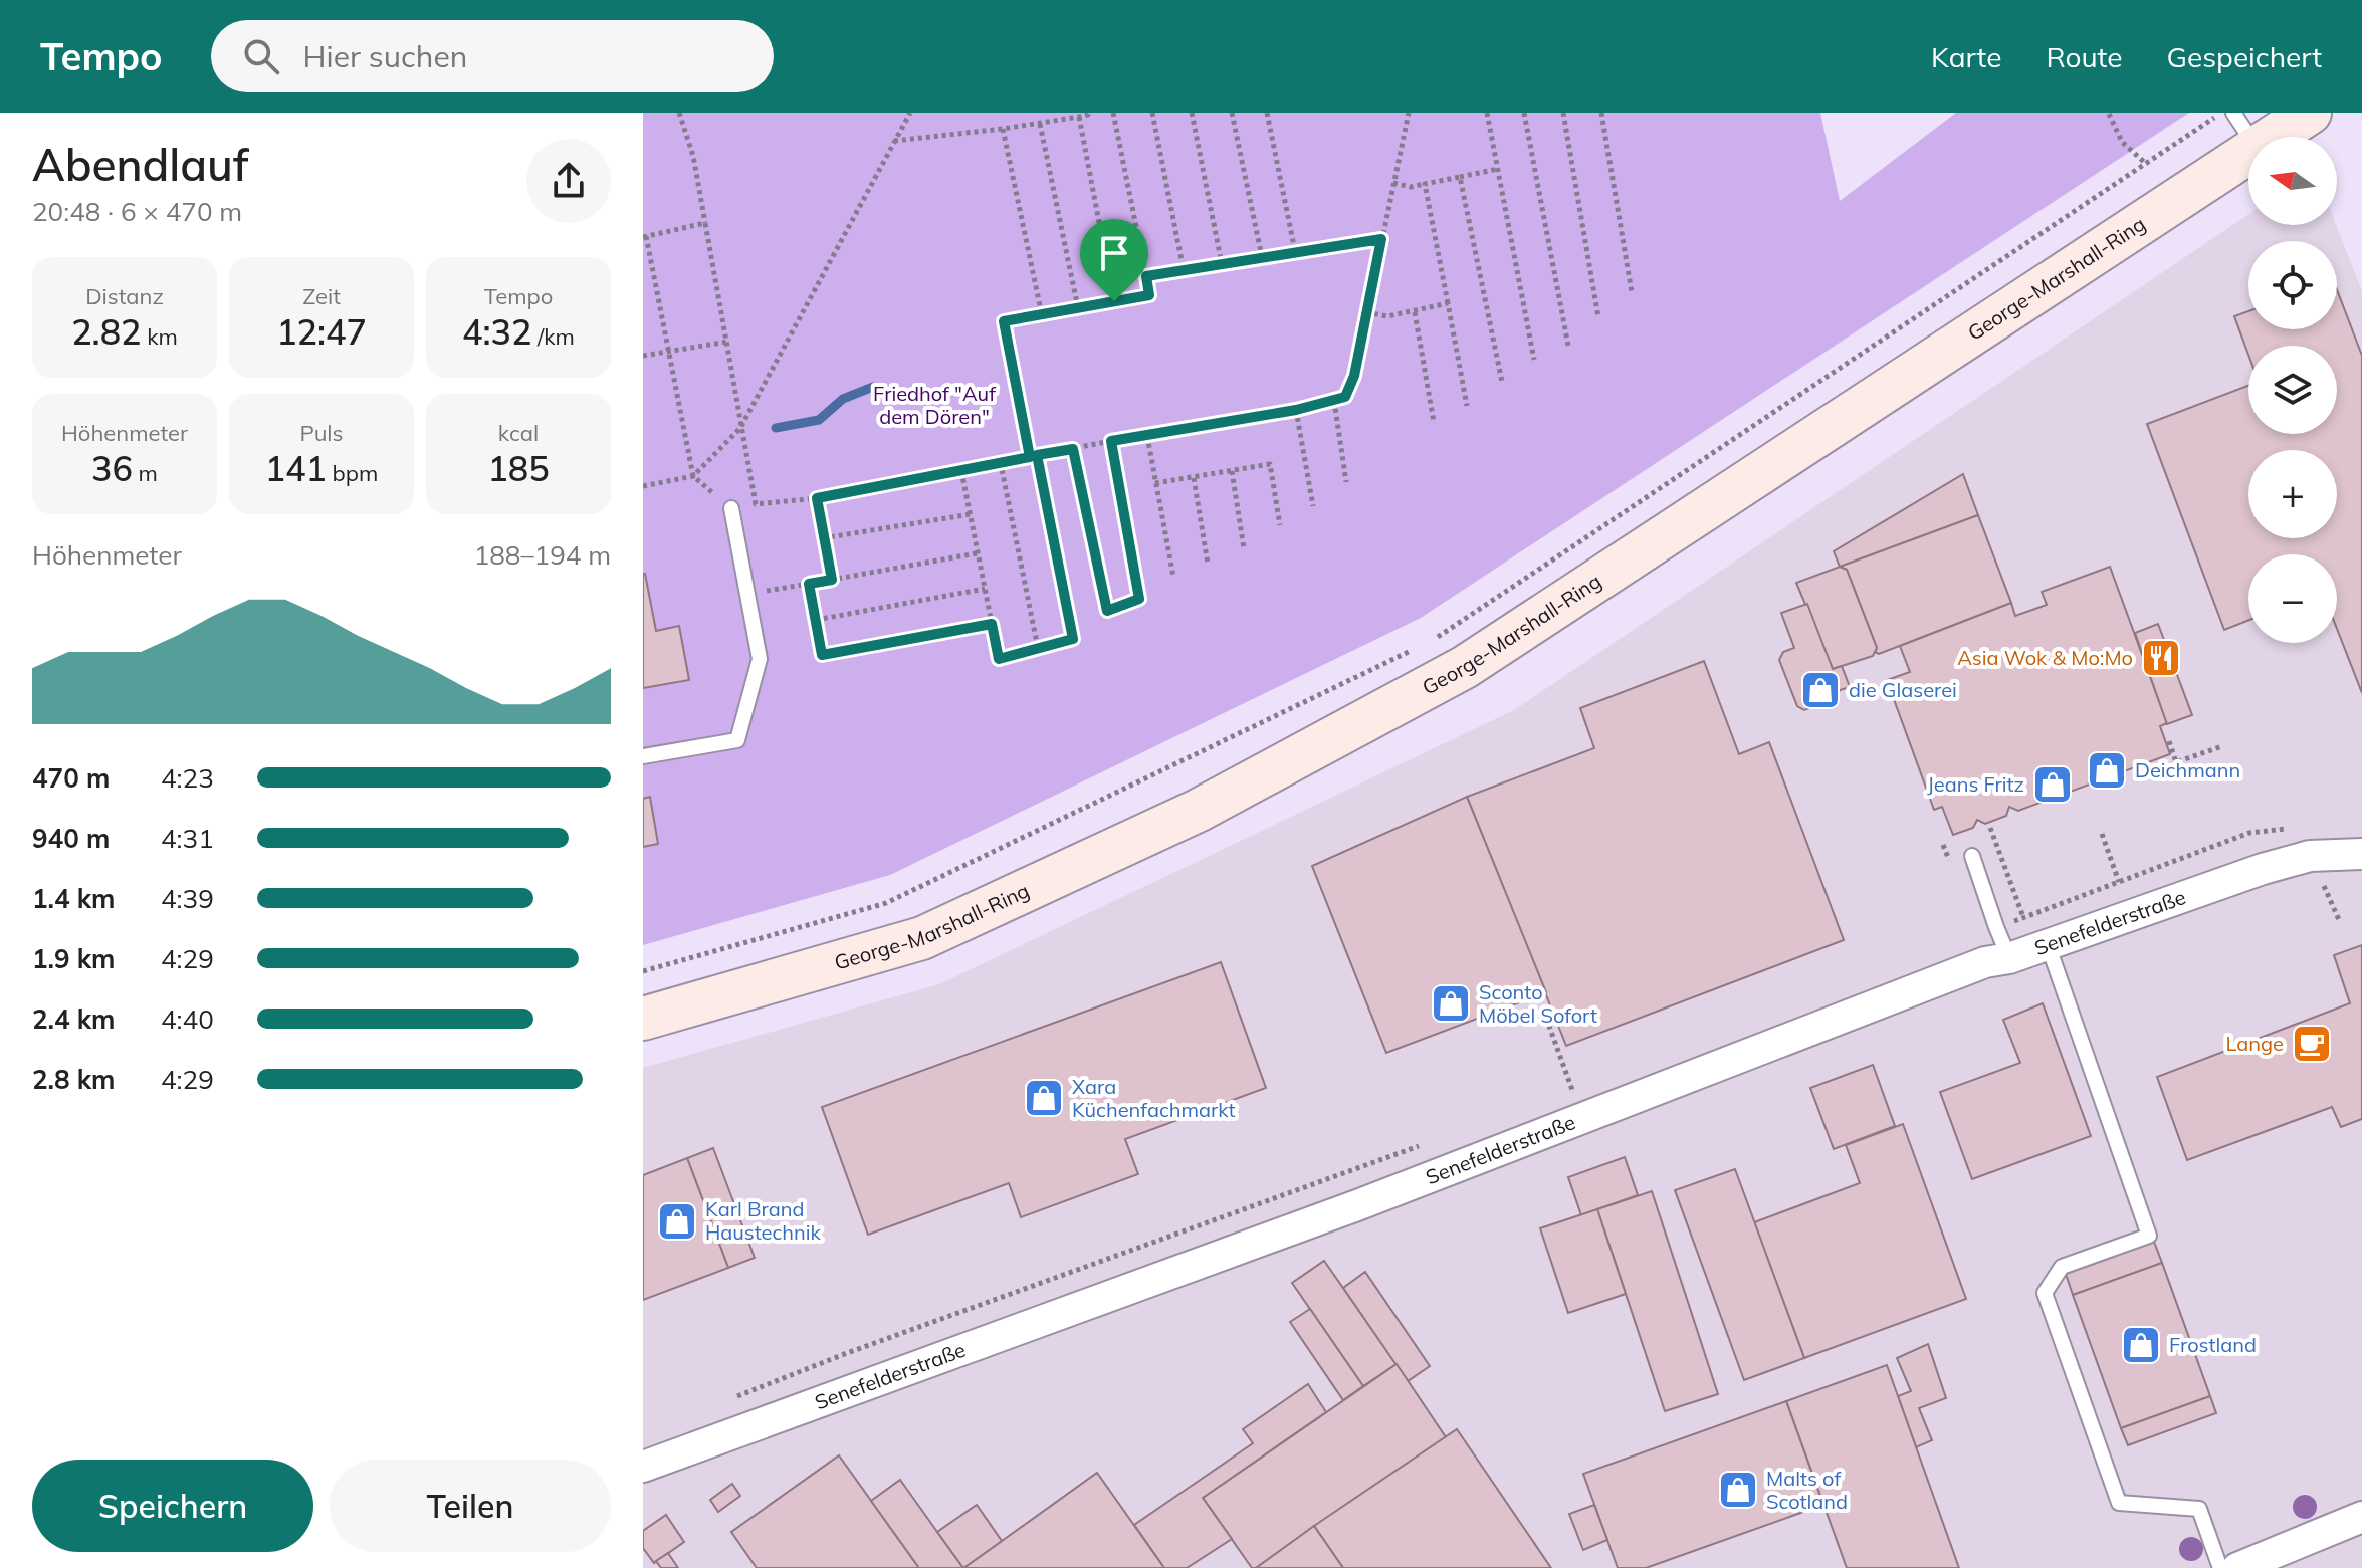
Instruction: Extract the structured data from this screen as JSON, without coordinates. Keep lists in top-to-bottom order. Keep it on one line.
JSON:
{"streets":{"main road":["George-Marshall-Ring"],"street":["Senefelderstraße"]},"parks":["Friedhof \"Auf dem Dören\""],"places":{"restaurant":["Asia Wok & Mo:Mo"],"shop":["die Glaserei","Deichmann","Jeans Fritz","Sconto Möbel Sofort","Xara Küchenfachmarkt","Karl Brand Haustechnik","Frostland","Malts of Scotland"],"cafe":["Lange"]},"north":"left","page":{"header":"Tempo","search":"Hier suchen","nav":["Karte","Route","Gespeichert"],"heading":["Abendlauf","20:48 · 6 × 470 m"],"map_buttons":["+","−"],"stats":[["Distanz","2.82 km"],["Zeit","12:47"],["Tempo","4:32 /km"],["Höhenmeter","36 m"],["Puls","141 bpm"],["kcal","185"]],"chart":["Höhenmeter","188–194 m"],"list":[{"name":"470 m","note":"4:23"},{"name":"940 m","note":"4:31"},{"name":"1.4 km","note":"4:39"},{"name":"1.9 km","note":"4:29"},{"name":"2.4 km","note":"4:40"},{"name":"2.8 km","note":"4:29"}],"buttons":["Speichern","Teilen"]}}
